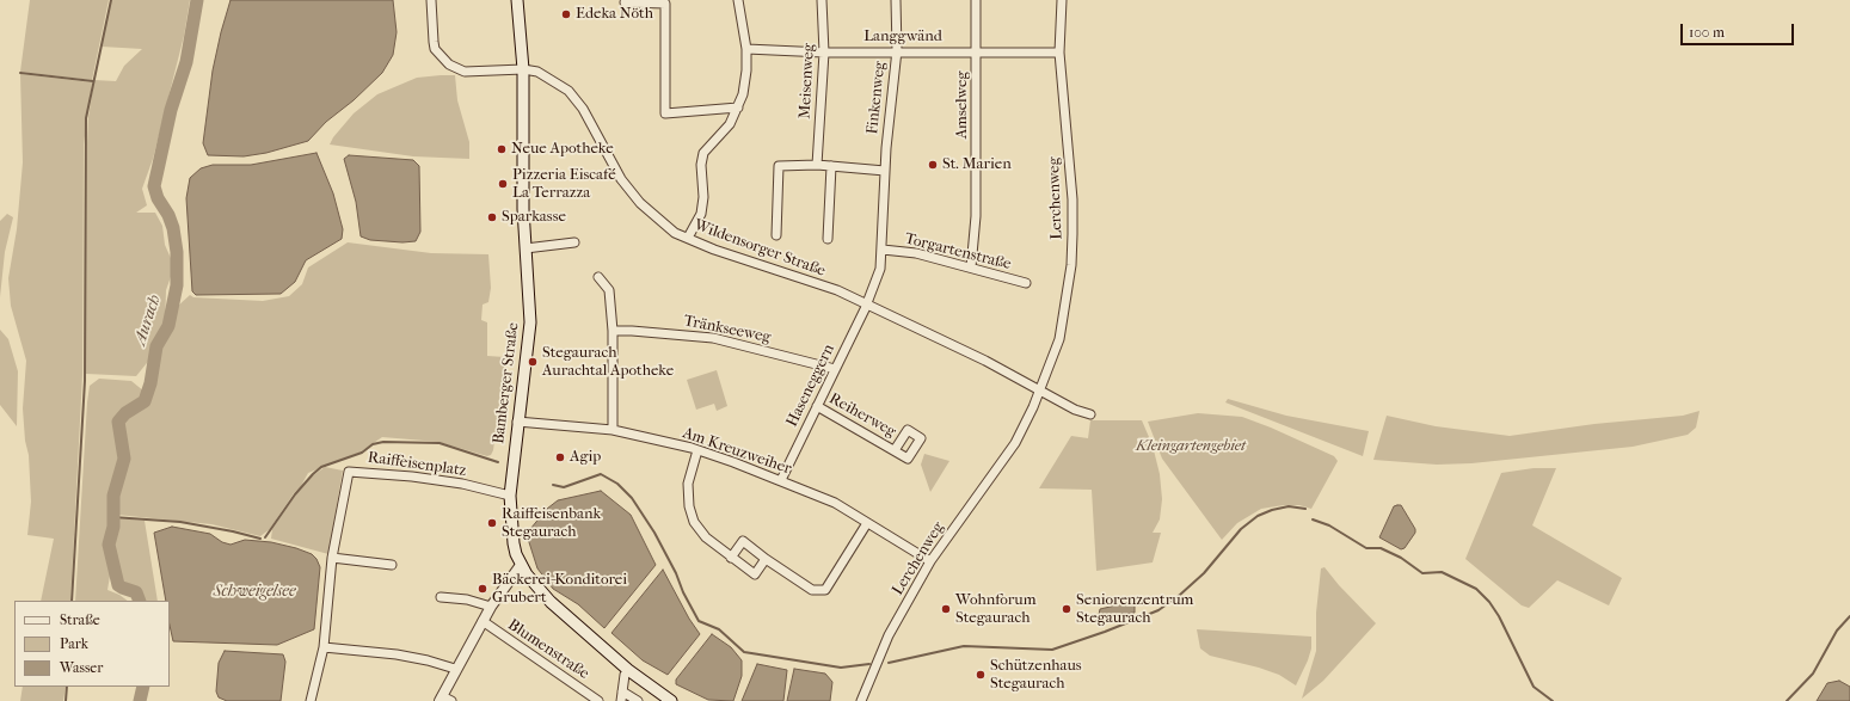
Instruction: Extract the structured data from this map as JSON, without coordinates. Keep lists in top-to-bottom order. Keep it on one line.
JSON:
{"streets":{"main road":["Bamberger Straße"],"street":["Langgwänd","Meisenweg","Finkenweg","Amselweg","Lerchenweg","Wildensorger Straße","Torgartenstraße","Tränkseeweg","Haseneggern","Reiherweg","Am Kreuzweiher","Raiffeisenplatz","Blumenstraße"]},"crossings":[["Langgwänd","Meisenweg"],["Langgwänd","Finkenweg"],["Langgwänd","Amselweg"],["Langgwänd","Lerchenweg"],["Finkenweg","Torgartenstraße"],["Finkenweg","Haseneggern"],["Amselweg","Torgartenstraße"],["Lerchenweg","Wildensorger Straße"],["Lerchenweg","Am Kreuzweiher"],["Wildensorger Straße","Bamberger Straße"],["Wildensorger Straße","Haseneggern"],["Torgartenstraße","Haseneggern"],["Tränkseeweg","Haseneggern"],["Bamberger Straße","Am Kreuzweiher"],["Bamberger Straße","Raiffeisenplatz"],["Haseneggern","Reiherweg"],["Haseneggern","Am Kreuzweiher"]],"water":["Aurach","Schweigelsee"],"parks":["Kleingartengebiet"],"places":["Edeka Nöth","Neue Apotheke","St. Marien","Pizzeria Eiscafé La Terrazza","Sparkasse","Stegaurach Aurachtal Apotheke","Agip","Raiffeisenbank Stegaurach","Bäckerei-Konditorei Grubert","Wohnforum Stegaurach","Seniorenzentrum Stegaurach","Schützenhaus Stegaurach"],"legend":["Straße","Park","Wasser"],"scale_bar":"100 m"}
